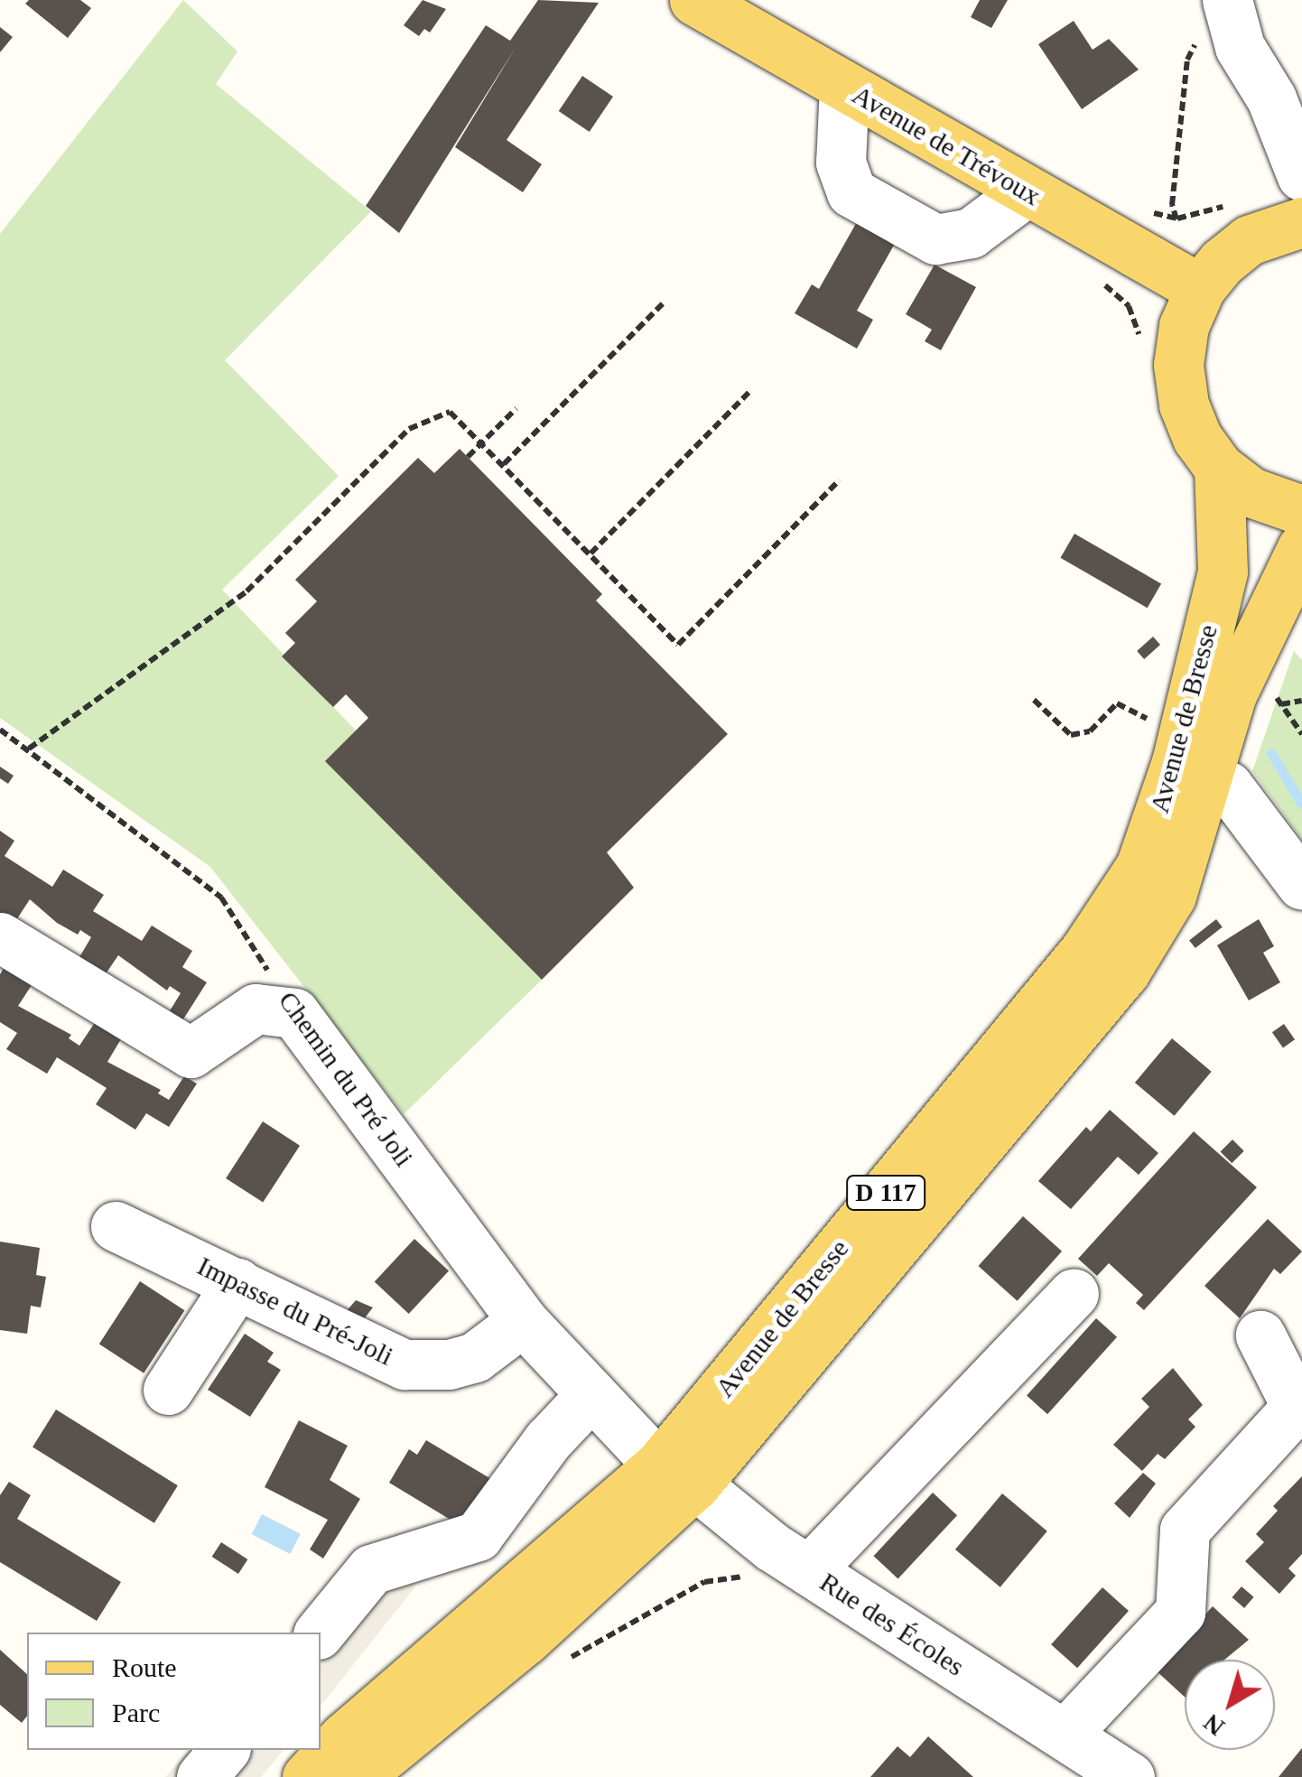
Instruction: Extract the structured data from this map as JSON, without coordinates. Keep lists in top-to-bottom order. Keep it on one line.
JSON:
{"streets":{"main road":["Avenue de Trévoux","Avenue de Bresse","D 117"],"street":["Chemin du Pré Joli","Impasse du Pré-Joli","Rue des Écoles"]},"crossings":[["Avenue de Bresse","Chemin du Pré Joli"],["Avenue de Bresse","Rue des Écoles"],["Chemin du Pré Joli","Impasse du Pré-Joli"],["Chemin du Pré Joli","Rue des Écoles"]],"legend":["Route","Parc"],"north":"bottom left"}
